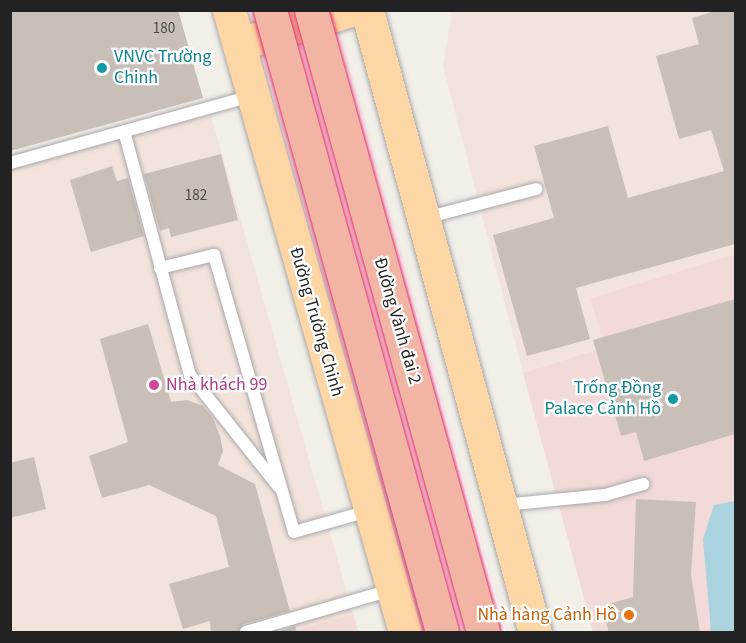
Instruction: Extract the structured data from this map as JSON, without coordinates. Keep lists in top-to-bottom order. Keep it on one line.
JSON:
{"streets":{"highway":["Đường Vành đai 2"],"main road":["Đường Trường Chinh"]},"places":["VNVC Trường Chinh","Nhà khách 99","Trống Đồng Palace Cảnh Hồ","Nhà hàng Cảnh Hồ"],"house_numbers":["180","182"]}
